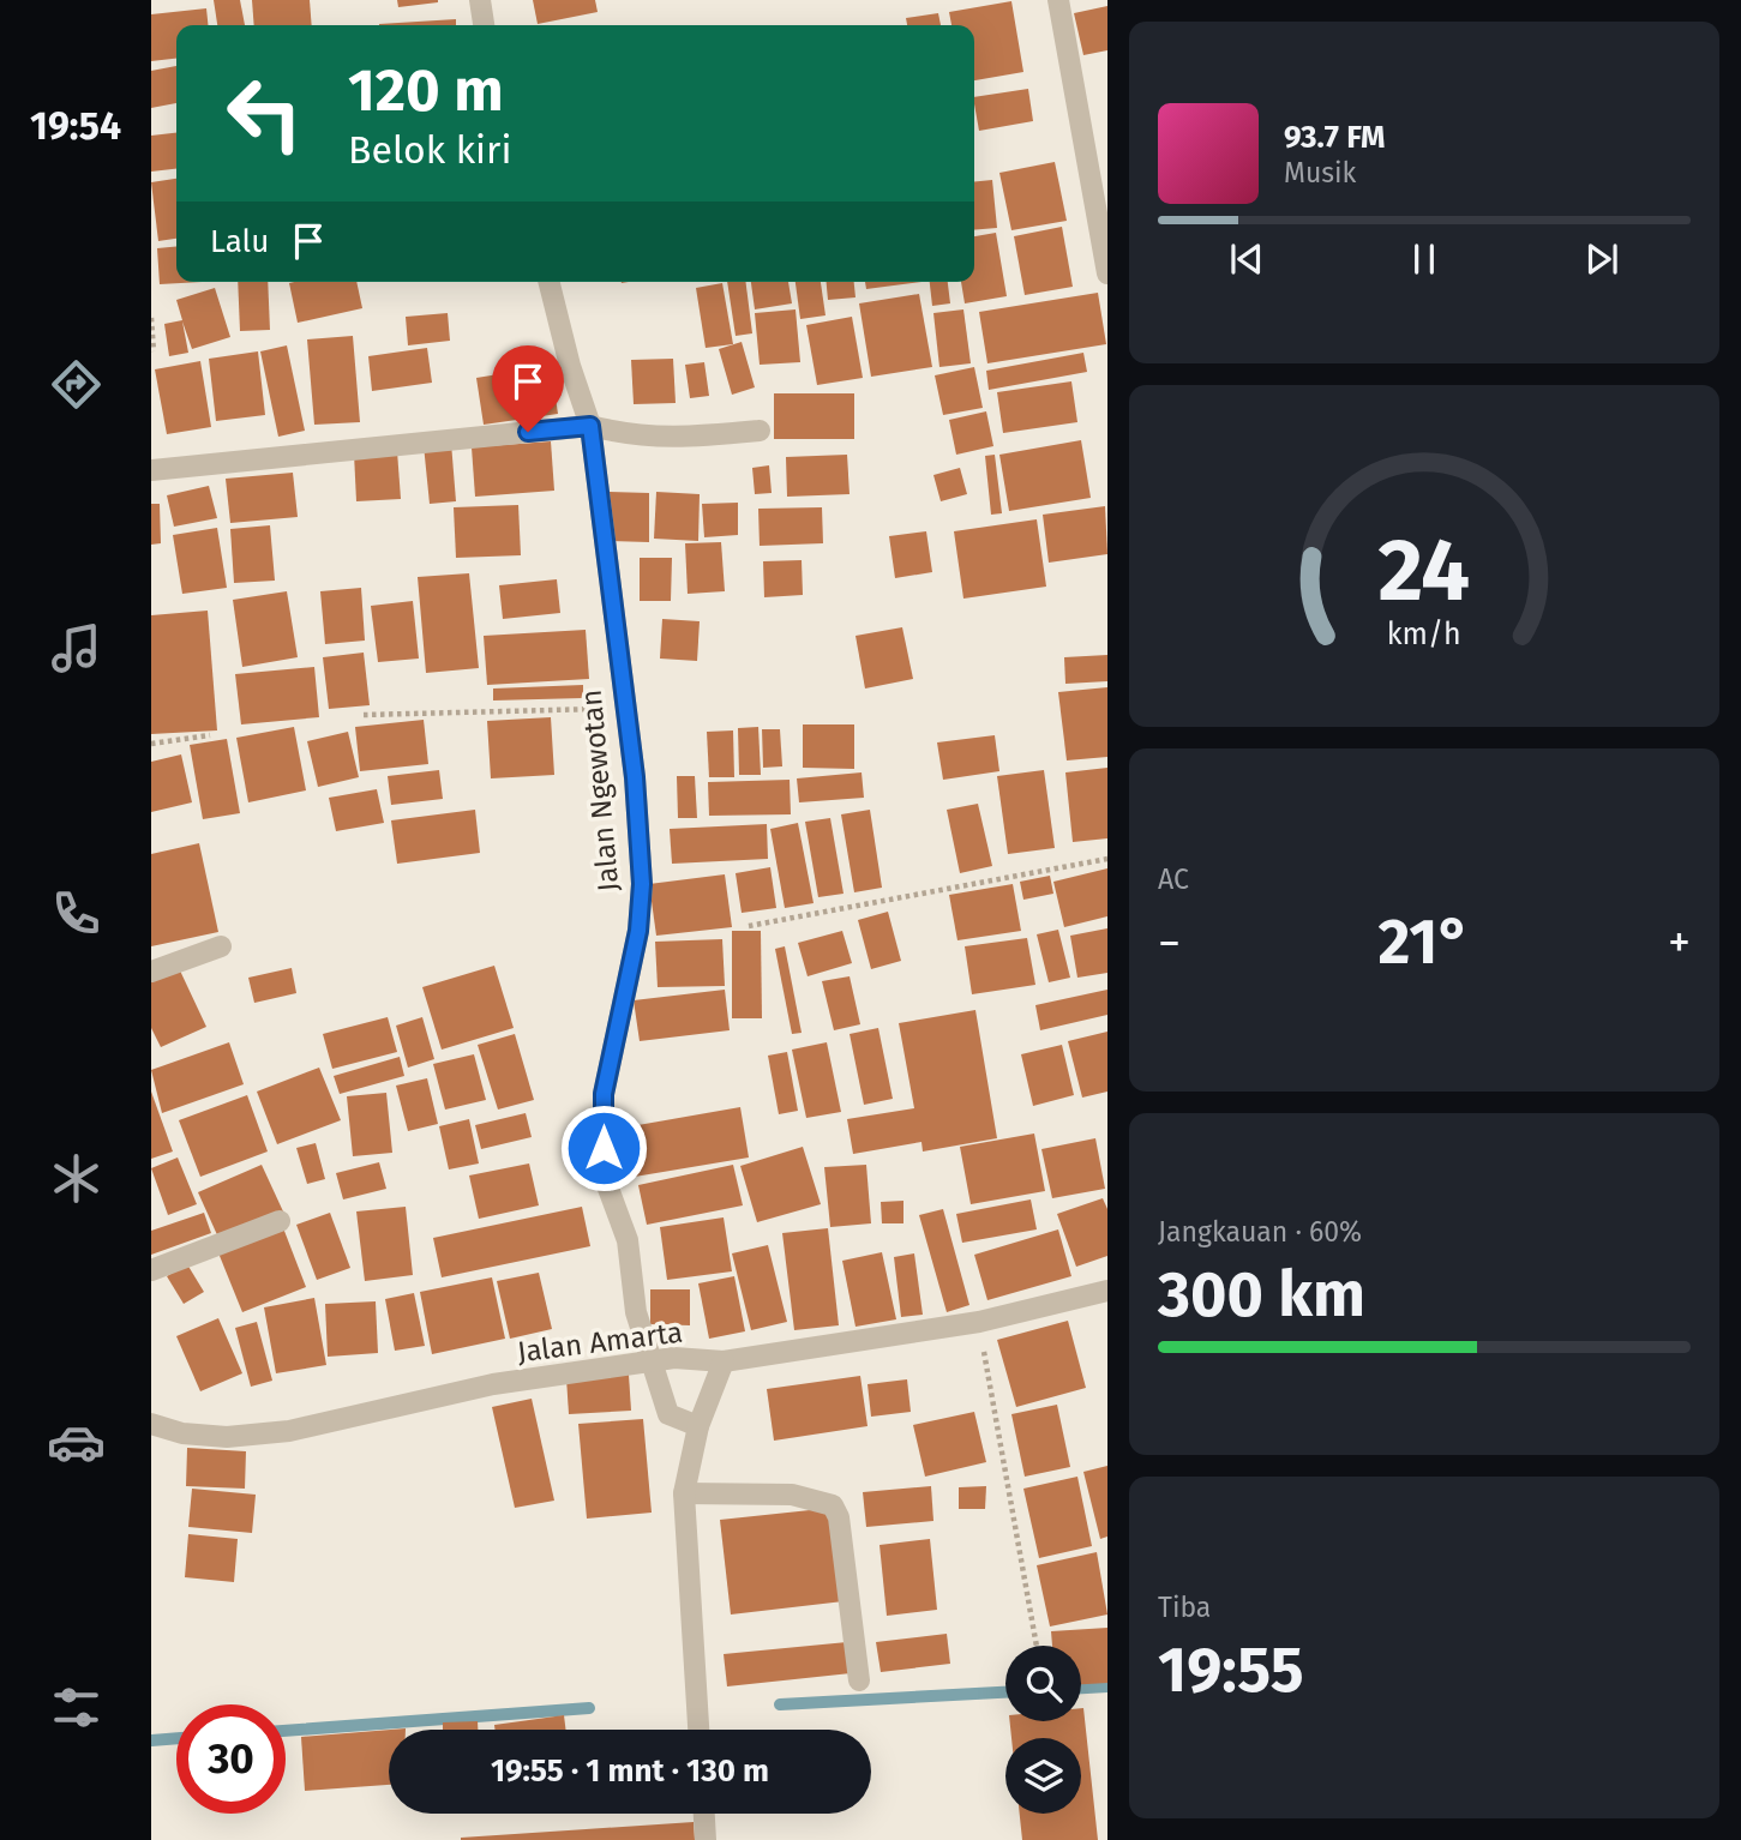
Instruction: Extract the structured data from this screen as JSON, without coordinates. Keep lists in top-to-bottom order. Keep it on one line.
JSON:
{"streets":{"street":["Jalan Ngewotan","Jalan Amarta"]},"crossings":[["Jalan Ngewotan","Jalan Amarta"]],"page":{"tabs":"19:54","turn":["120 m","Belok kiri"],"song":["93.7 FM","Musik"],"then":"Lalu","tile":["AC",["Jangkauan · 60%","300 km"],["Tiba","19:55"]],"heat":["−","21°","+"],"limit":"30","trip":"19:55 · 1 mnt · 130 m","gauge":["24","km/h"]}}
